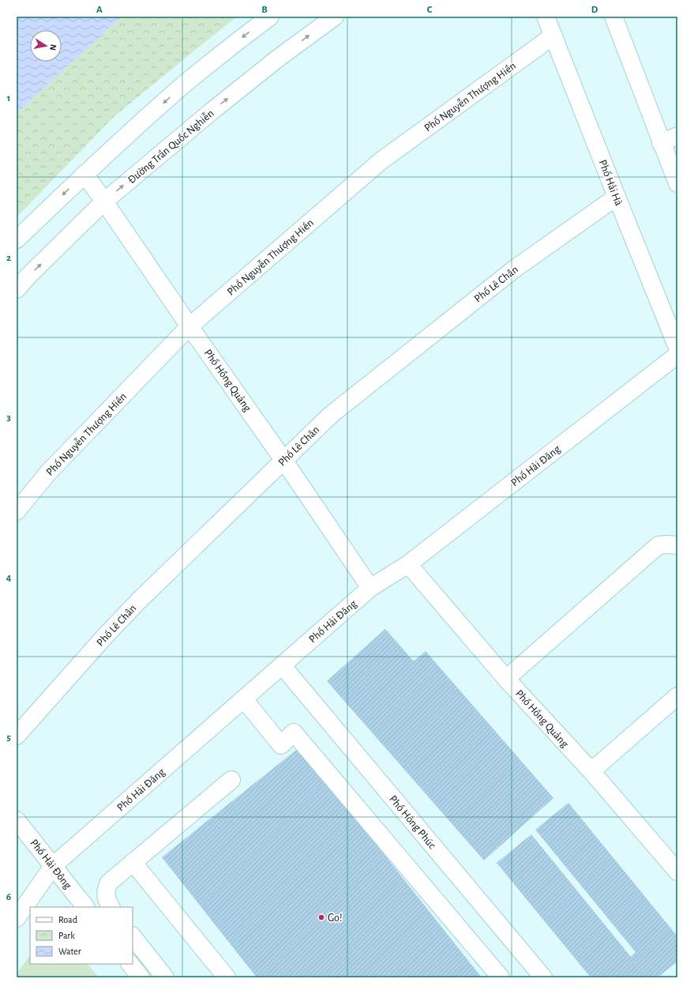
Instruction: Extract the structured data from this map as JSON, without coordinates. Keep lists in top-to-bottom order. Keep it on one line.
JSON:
{"streets":{"street":["Phố Nguyễn Thượng Hiền","Đường Trần Quốc Nghiễn","Phố Hải Hà","Phố Lê Chân","Phố Hồng Quảng","Phố Hải Đăng","Phố Hồng Phúc","Phố Hải Đông"]},"crossings":[["Phố Nguyễn Thượng Hiền","Phố Hải Hà"],["Phố Nguyễn Thượng Hiền","Phố Hồng Quảng"],["Đường Trần Quốc Nghiễn","Phố Hồng Quảng"],["Phố Hải Hà","Phố Lê Chân"],["Phố Lê Chân","Phố Hồng Quảng"],["Phố Hồng Quảng","Phố Hải Đăng"],["Phố Hải Đăng","Phố Hồng Phúc"],["Phố Hải Đăng","Phố Hải Đông"]],"places":["Go!"],"legend":["Road","Park","Water"],"north":"right","grid":{"columns":["A","B","C","D"],"rows":["1","2","3","4","5","6"]}}
